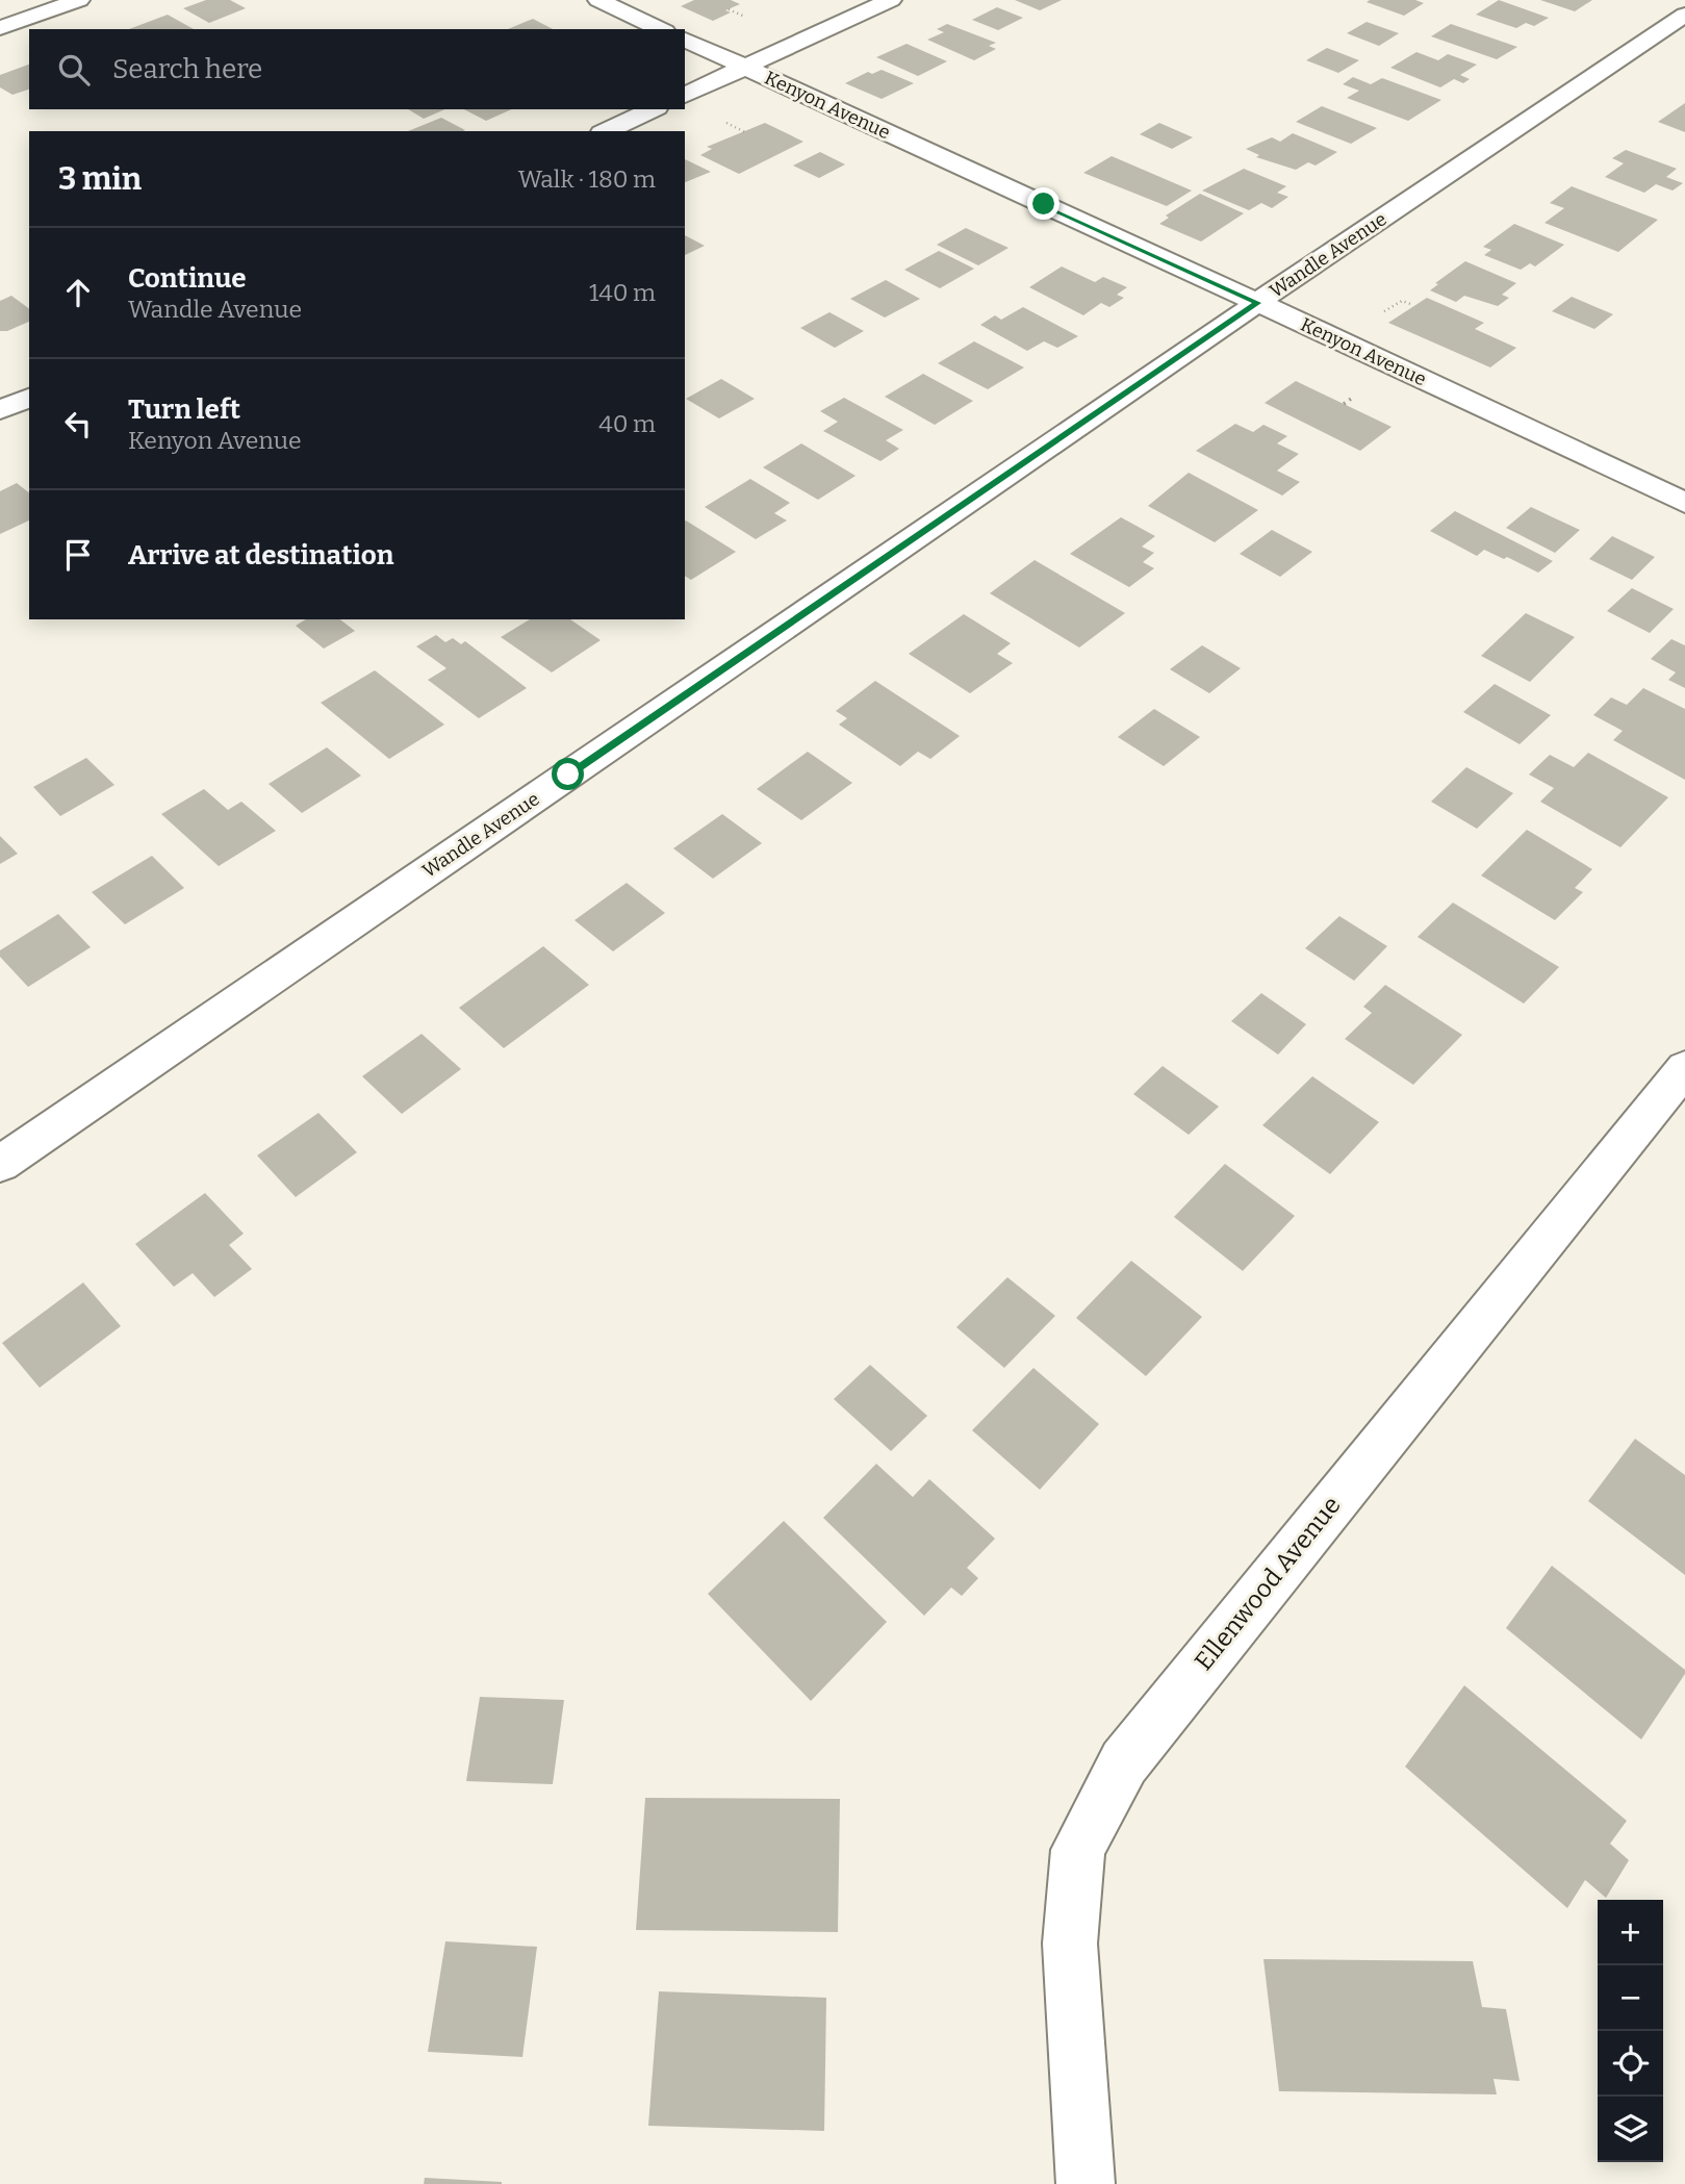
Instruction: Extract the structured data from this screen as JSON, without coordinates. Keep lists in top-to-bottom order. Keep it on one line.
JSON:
{"streets":{"street":["Kenyon Avenue","Wandle Avenue","Ellenwood Avenue"]},"crossings":[["Kenyon Avenue","Wandle Avenue"]],"page":{"search":"Search here","heading":["3 min","Walk · 180 m"],"list":[["Continue","Wandle Avenue","140 m"],["Turn left","Kenyon Avenue","40 m"],"Arrive at destination"],"map_buttons":["+","−"]}}
